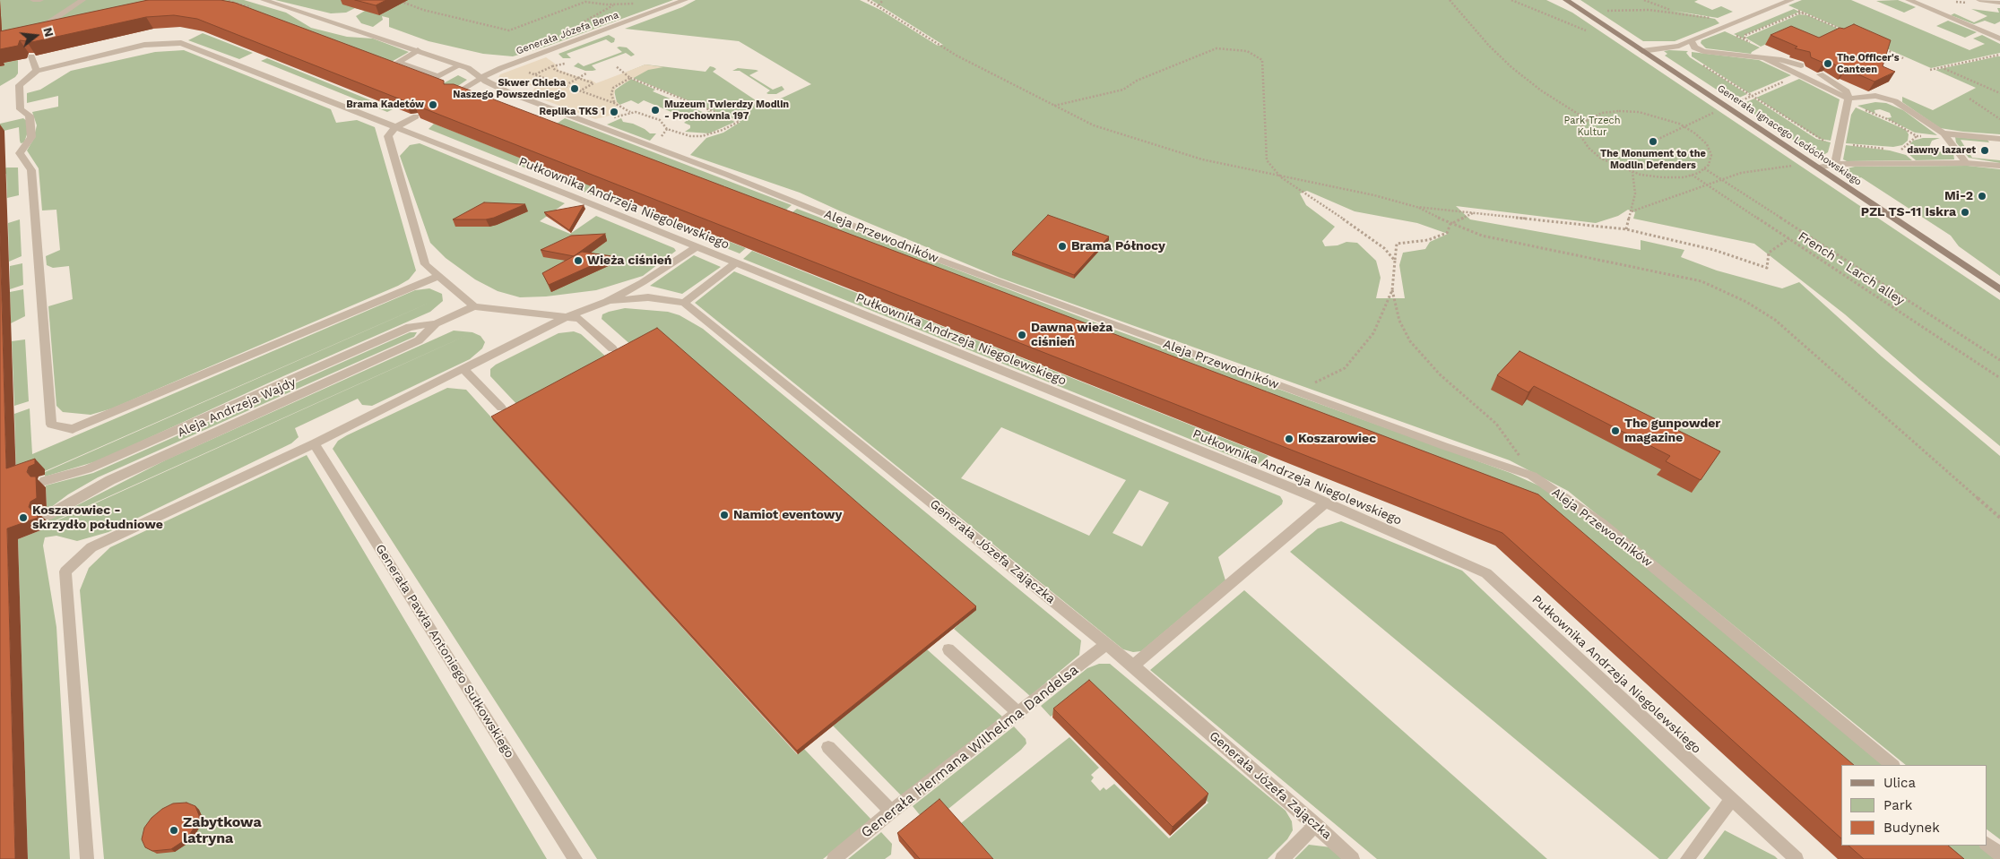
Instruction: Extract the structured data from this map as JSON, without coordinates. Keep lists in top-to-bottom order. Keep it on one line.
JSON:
{"streets":{"street":["Generała Józefa Bema","Generała Ignacego Ledóchowskiego","Pułkownika Andrzeja Niegolewskiego","Aleja Przewodników","Aleja Andrzeja Wajdy","Generała Józefa Zajączka","Generała Pawła Antoniego Sułkowskiego","Generała Hermana Wilhelma Dandelsa"],"path":["French - Larch alley"]},"crossings":[["Generała Józefa Bema","Aleja Przewodników"],["Generała Józefa Zajączka","Generała Hermana Wilhelma Dandelsa"]],"parks":["Park Trzech Kultur"],"places":["The Officer's Canteen","Skwer Chleba Naszego Powszedniego","Brama Kadetów","Muzeum Twierdzy Modlin - Prochownia 197","Replika TKS 1","The Monument to the Modlin Defenders","dawny lazaret","Mi-2","PZL TS-11 Iskra","Brama Północy","Wieża ciśnień","Dawna wieża ciśnień","The gunpowder magazine","Koszarowiec","Namiot eventowy","Koszarowiec - skrzydło południowe","Zabytkowa latryna"],"legend":["Ulica","Park","Budynek"],"north":"right"}
